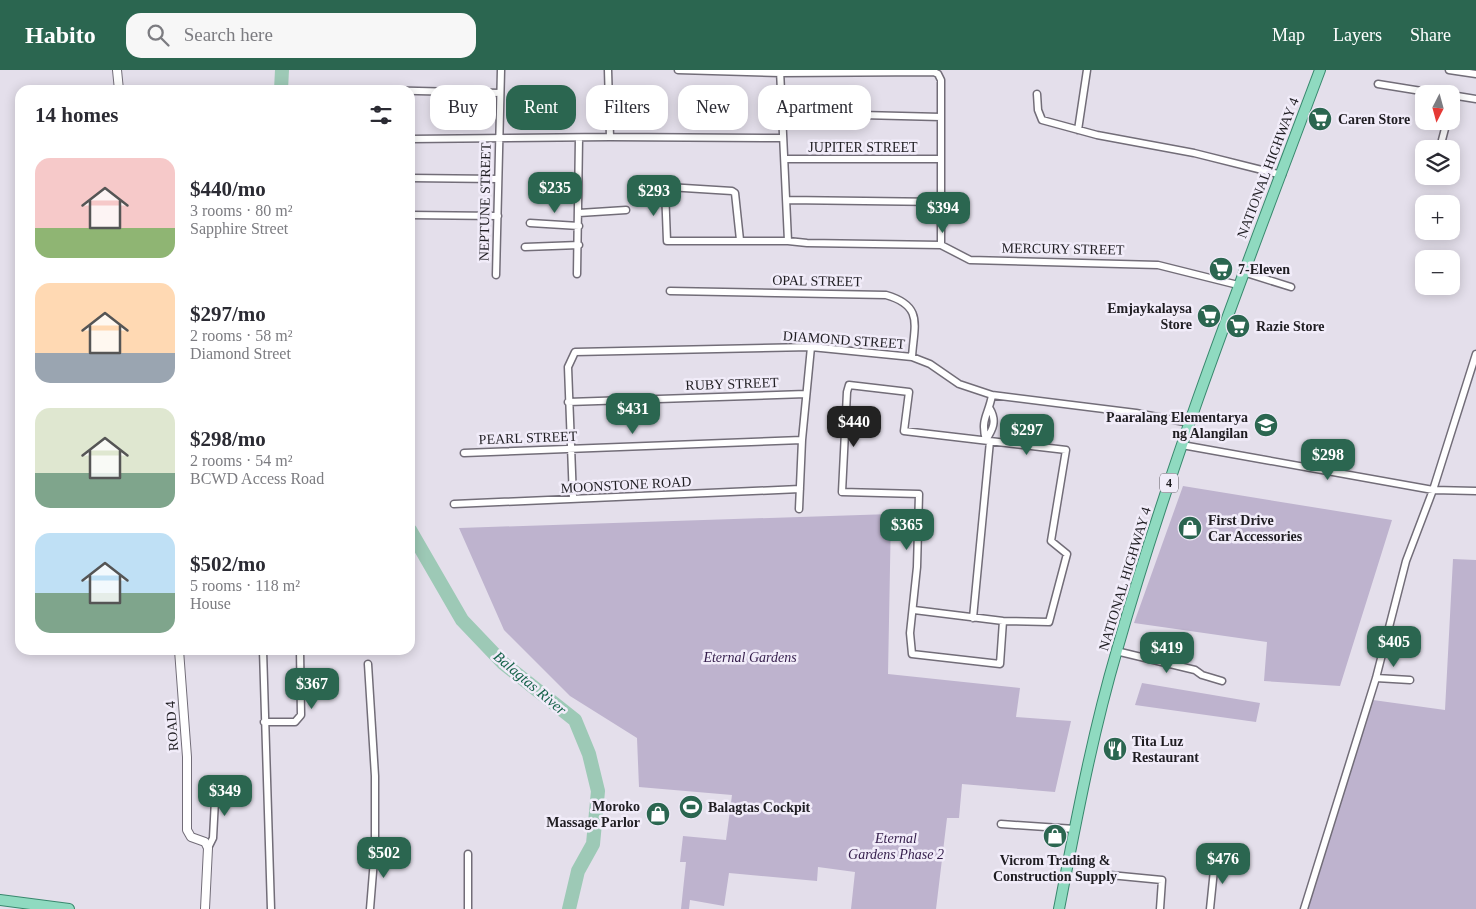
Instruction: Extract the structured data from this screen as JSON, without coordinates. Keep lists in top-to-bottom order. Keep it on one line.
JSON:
{"streets":{"main road":["NATIONAL HIGHWAY 4","4"],"street":["JUPITER STREET","NEPTUNE STREET","MERCURY STREET","OPAL STREET","DIAMOND STREET","RUBY STREET","PEARL STREET","MOONSTONE ROAD","ROAD 4"]},"crossings":[["NATIONAL HIGHWAY 4","MERCURY STREET"],["NATIONAL HIGHWAY 4","DIAMOND STREET"],["OPAL STREET","DIAMOND STREET"],["DIAMOND STREET","RUBY STREET"],["DIAMOND STREET","PEARL STREET"],["DIAMOND STREET","MOONSTONE ROAD"]],"water":["Balagtas River"],"parks":["Eternal Gardens","Eternal Gardens Phase 2"],"places":{"supermarket":["Caren Store","7-Eleven","Emjaykalaysa Store","Razie Store"],"school or university":["Paaralang Elementarya ng Alangilan"],"shop":["First Drive Car Accessories","Moroko Massage Parlor","Vicrom Trading & Construction Supply"],"restaurant":["Tita Luz Restaurant"],"sports":["Balagtas Cockpit"]},"north":"bottom","page":{"header":"Habito","search":"Search here","nav":["Map","Layers","Share"],"map_buttons":["+","−"],"chip":["Buy","Rent","Filters","New","Apartment"],"heading":"14 homes","list":[{"name":"$440/mo","note":"3 rooms · 80 m² · Sapphire Street"},{"name":"$297/mo","note":"2 rooms · 58 m² · Diamond Street"},{"name":"$298/mo","note":"2 rooms · 54 m² · BCWD Access Road"},{"name":"$502/mo","note":"5 rooms · 118 m² · House"}],"price":["$235","$293","$394","$431","$440","$297","$298","$365","$405","$419","$367","$349","$502","$476"]}}
